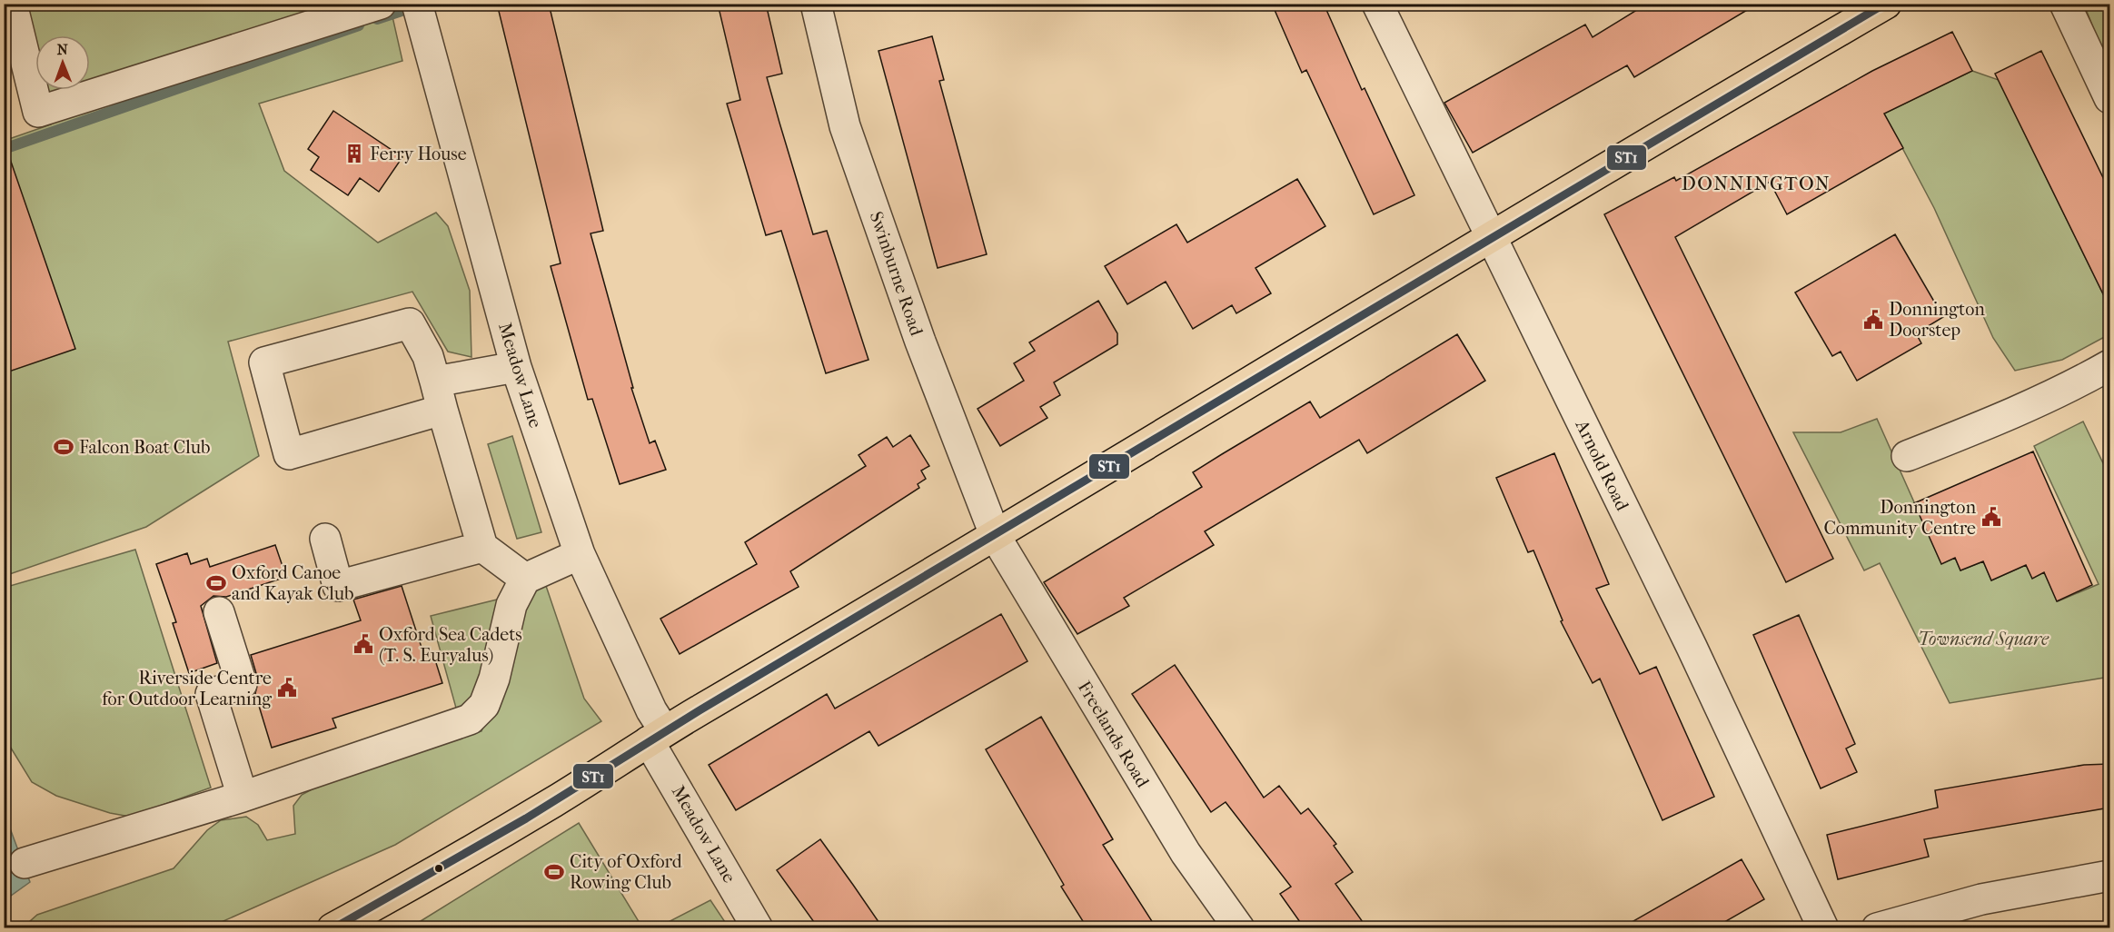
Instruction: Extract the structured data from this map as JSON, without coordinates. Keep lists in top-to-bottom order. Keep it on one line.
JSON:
{"streets":{"street":["Swinburne Road","Meadow Lane","Arnold Road","Freelands Road"]},"crossings":[["Swinburne Road","Freelands Road"]],"districts":["DONNINGTON"],"parks":["Townsend Square"],"places":{"building":["Ferry House"],"public building":["Donnington Doorstep","Donnington Community Centre","Oxford Sea Cadets (T. S. Euryalus)","Riverside Centre for Outdoor Learning"],"sports":["Falcon Boat Club","Oxford Canoe and Kayak Club","City of Oxford Rowing Club"]},"lines":["transit line ST1"],"north":"top"}
